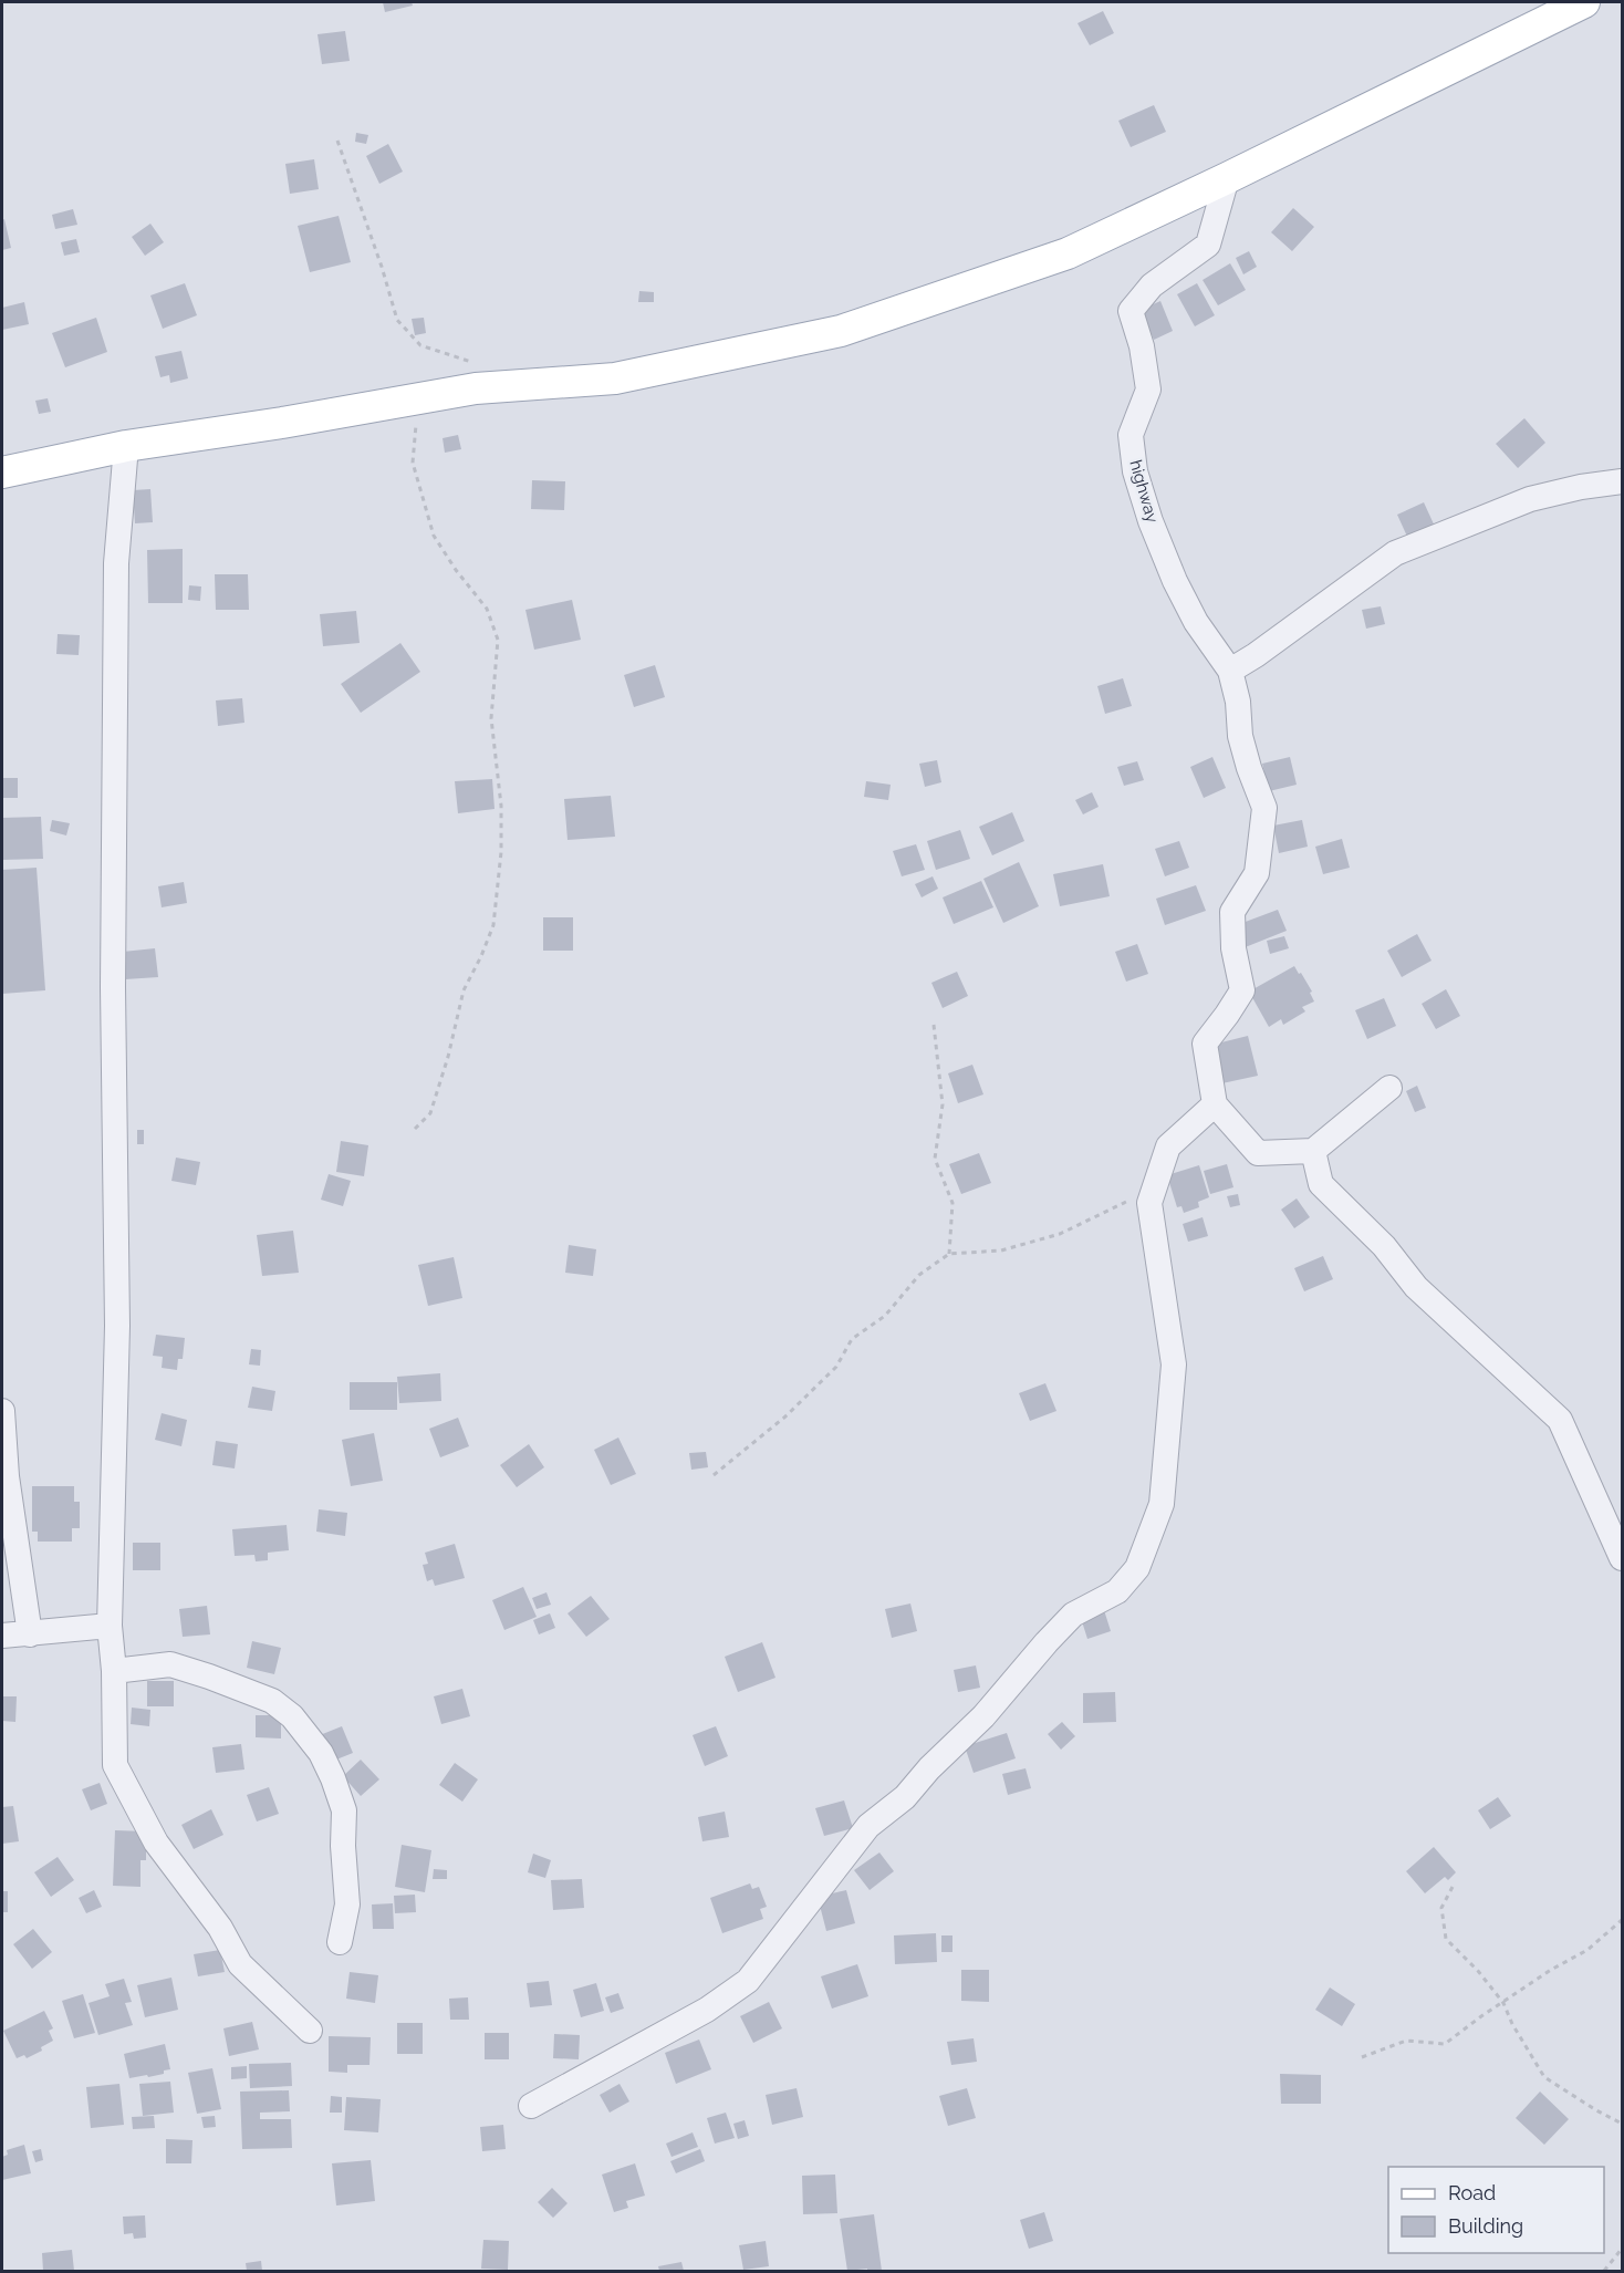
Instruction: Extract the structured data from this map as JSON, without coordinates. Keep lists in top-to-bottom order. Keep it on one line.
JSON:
{"streets":{"street":["highway"]},"legend":["Road","Building"]}
